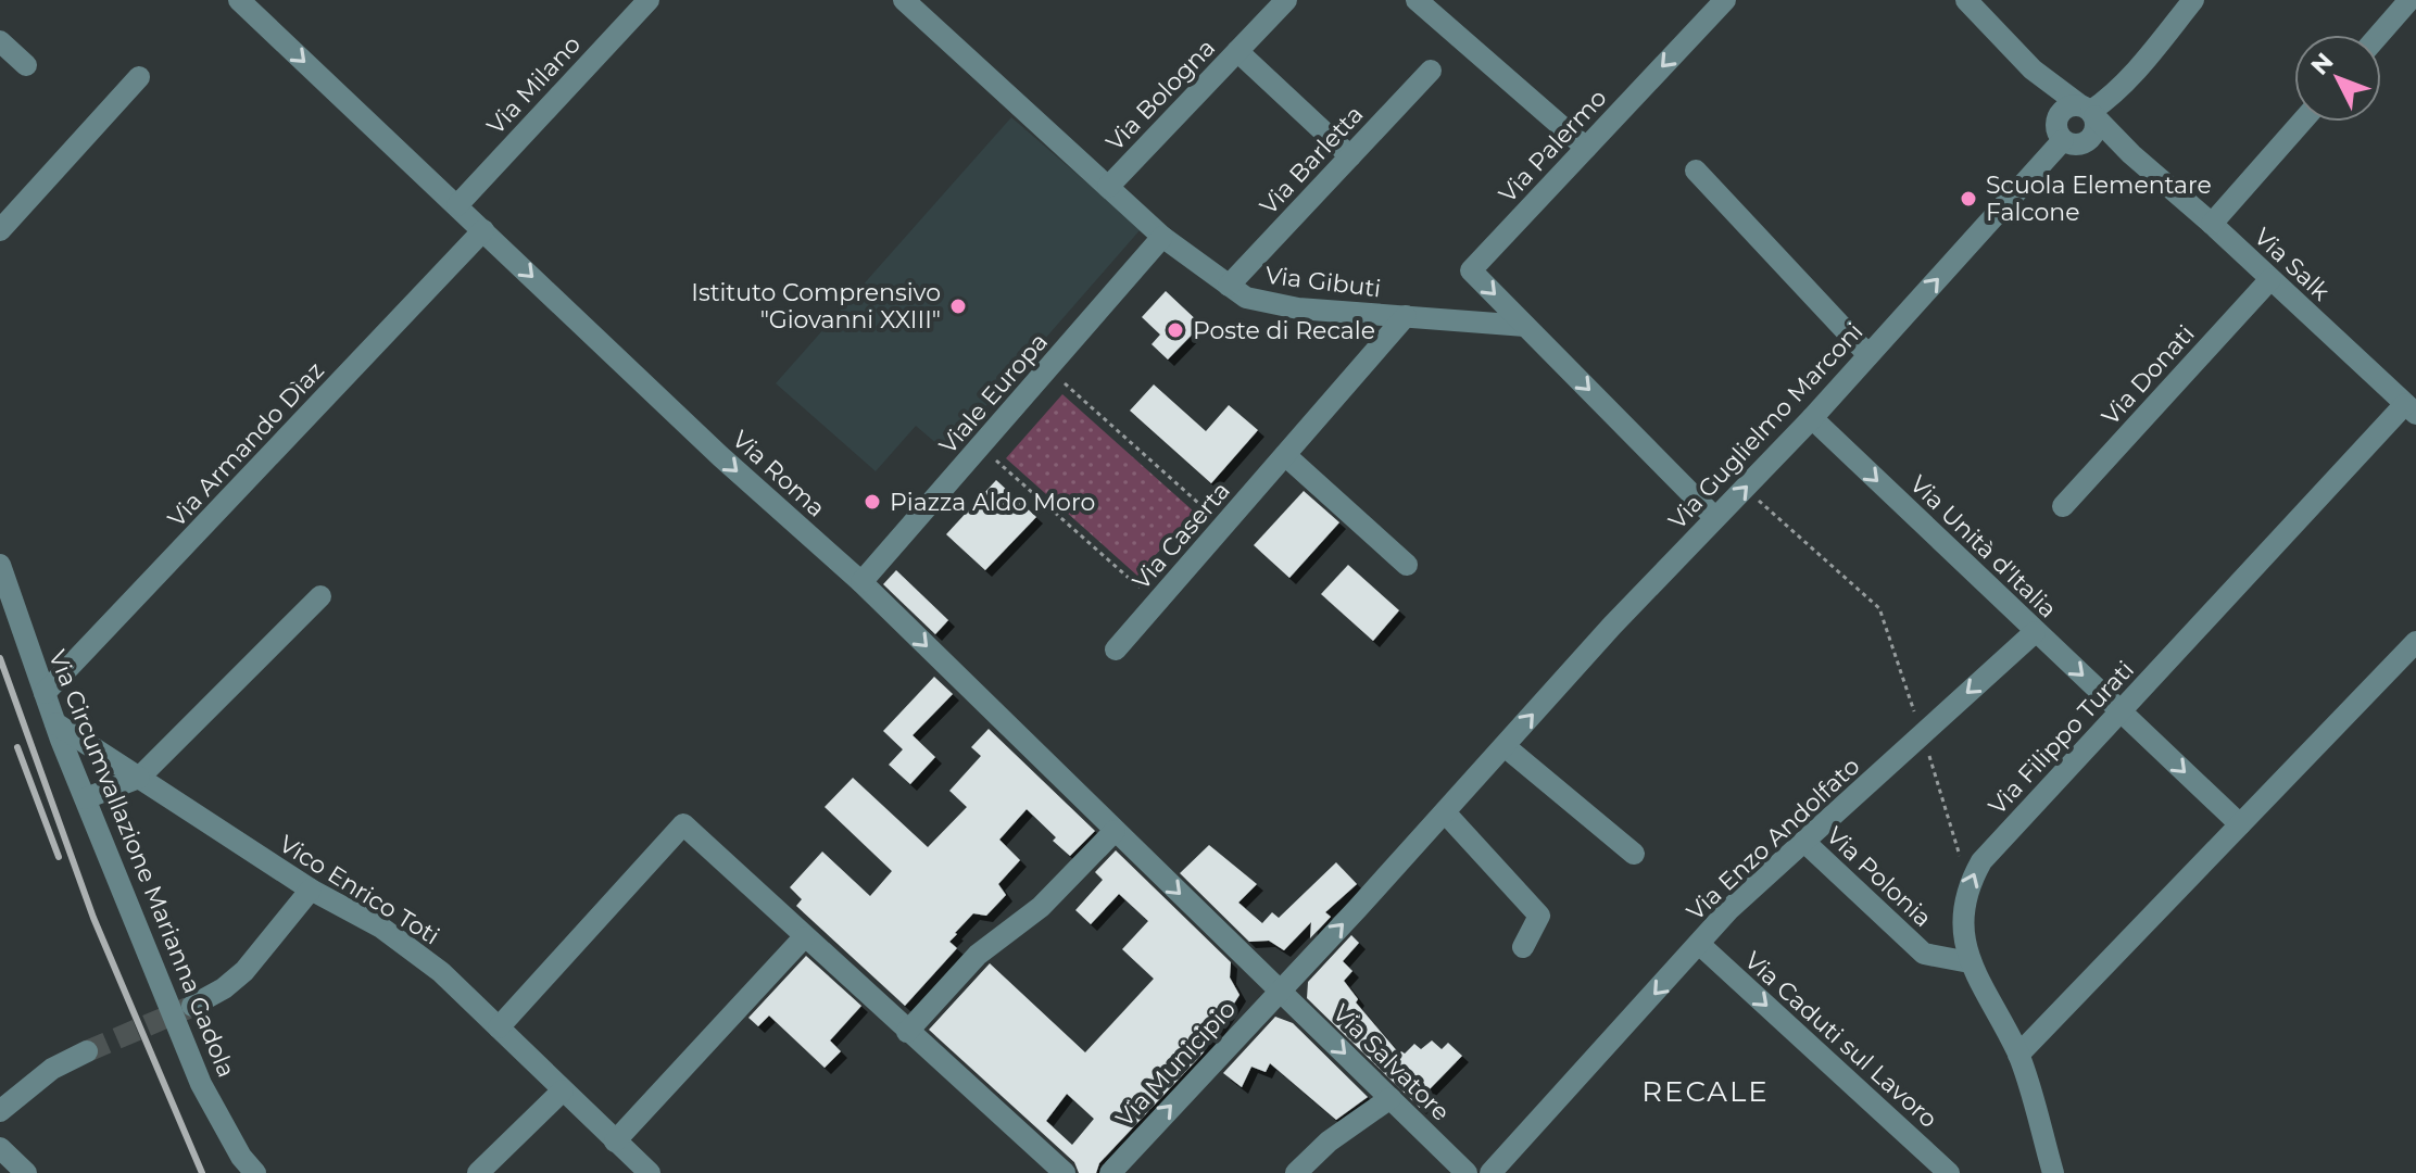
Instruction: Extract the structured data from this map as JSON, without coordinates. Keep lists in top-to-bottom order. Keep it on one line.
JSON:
{"streets":{"street":["Via Milano","Via Bologna","Via Palermo","Via Barletta","Via Salk","Via Gibuti","Via Donati","Viale Europa","Via Guglielmo Marconi","Via Armando Dìaz","Via Roma","Via Caserta","Via Unità d'Italia","Via Filippo Turati","Via Enzo Andolfato","Via Circumvallazione Marianna Gadola","Via Polonia","Vico Enrico Toti","Via Caduti sul Lavoro","Via Salvatore","Via Municipio"]},"crossings":[["Via Milano","Via Roma"],["Via Bologna","Via Gibuti"],["Via Palermo","Via Gibuti"],["Via Barletta","Via Gibuti"],["Via Salk","Via Donati"],["Via Salk","Via Guglielmo Marconi"],["Via Salk","Via Filippo Turati"],["Via Gibuti","Viale Europa"],["Via Gibuti","Via Caserta"],["Viale Europa","Via Roma"],["Via Guglielmo Marconi","Via Roma"],["Via Guglielmo Marconi","Via Unità d'Italia"],["Via Guglielmo Marconi","Via Salvatore"],["Via Guglielmo Marconi","Via Municipio"],["Via Armando Dìaz","Via Roma"],["Via Armando Dìaz","Via Circumvallazione Marianna Gadola"],["Via Roma","Via Salvatore"],["Via Roma","Via Municipio"],["Via Unità d'Italia","Via Filippo Turati"],["Via Unità d'Italia","Via Enzo Andolfato"],["Via Filippo Turati","Via Polonia"],["Via Enzo Andolfato","Via Polonia"],["Via Enzo Andolfato","Via Caduti sul Lavoro"],["Via Circumvallazione Marianna Gadola","Vico Enrico Toti"],["Via Salvatore","Via Municipio"]],"one_way":["Via Palermo","Via Guglielmo Marconi","Via Roma","Via Unità d'Italia","Via Enzo Andolfato","Via Caduti sul Lavoro","Via Salvatore"],"districts":["RECALE"],"places":["Scuola Elementare Falcone","Istituto Comprensivo \"Giovanni XXIII\"","Poste di Recale","Piazza Aldo Moro"],"north":"top left"}
